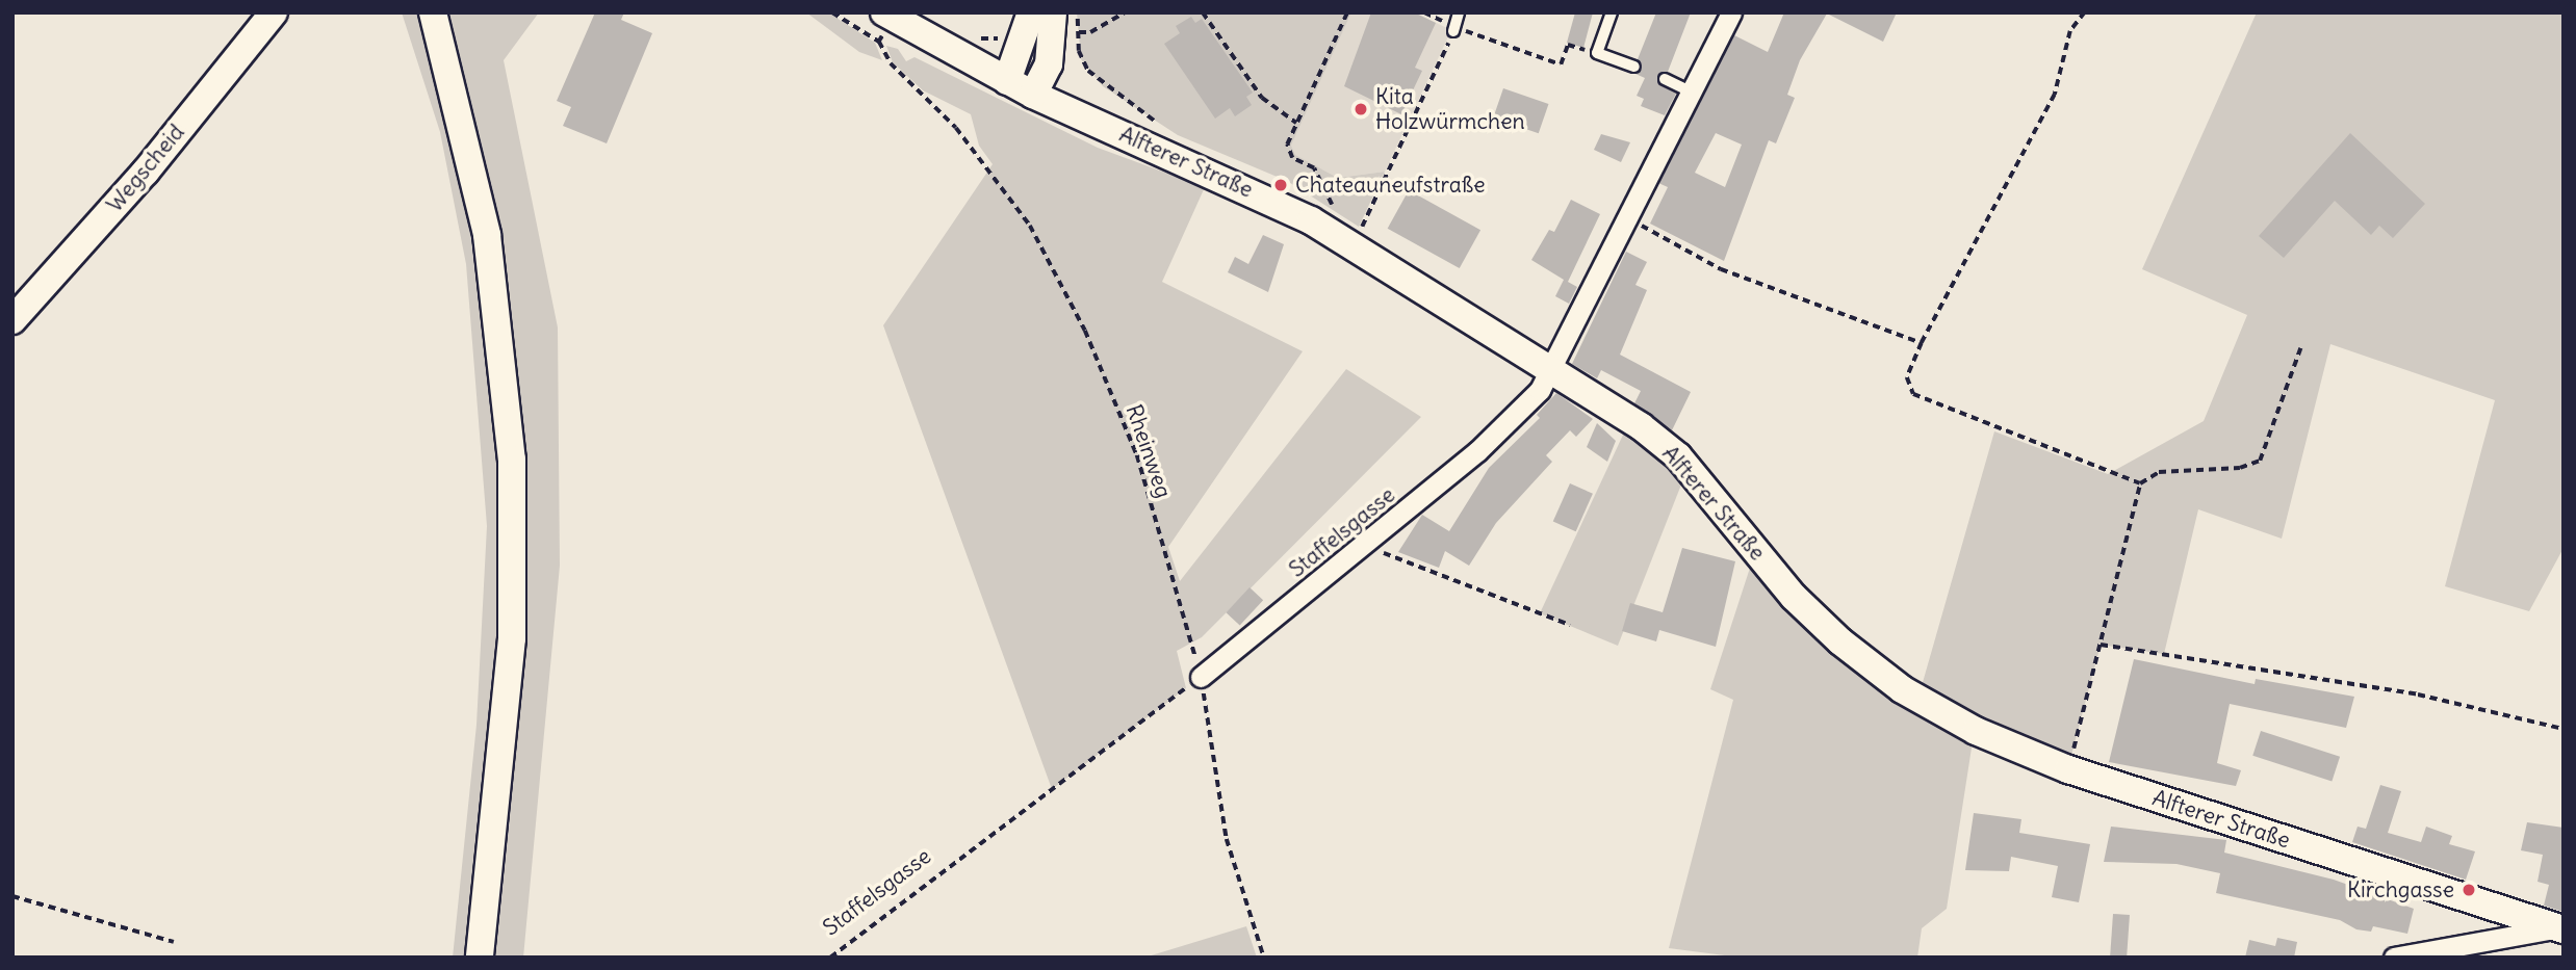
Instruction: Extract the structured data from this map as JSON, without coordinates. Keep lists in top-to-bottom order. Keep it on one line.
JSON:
{"streets":{"street":["Alfterer Straße","Wegscheid","Staffelsgasse"],"path":["Rheinweg"]},"crossings":[["Alfterer Straße","Rheinweg"],["Alfterer Straße","Staffelsgasse"],["Rheinweg","Staffelsgasse"]],"places":["Kita Holzwürmchen","Chateauneufstraße","Kirchgasse"]}
